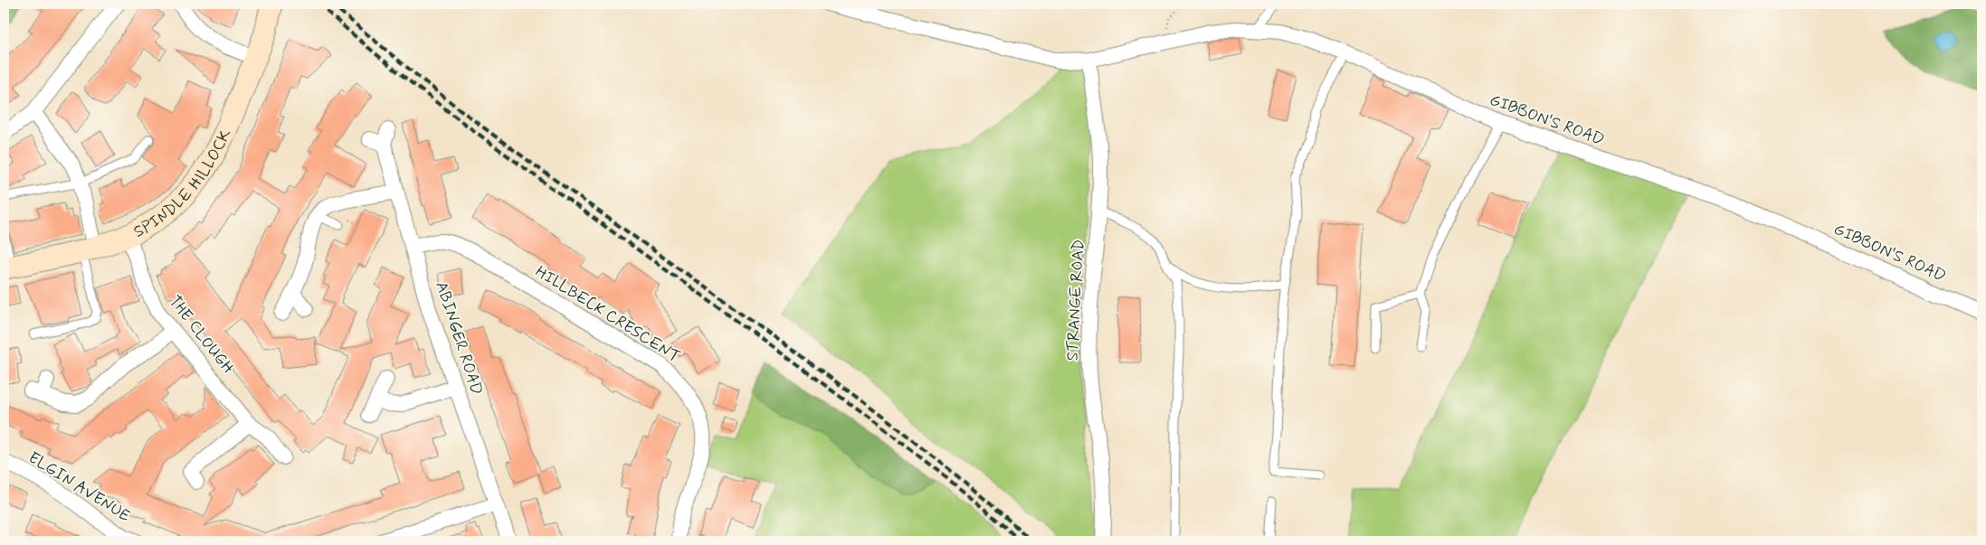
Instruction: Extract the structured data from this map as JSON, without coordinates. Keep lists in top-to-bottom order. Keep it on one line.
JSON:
{"streets":{"street":["GIBBON'S ROAD","SPINDLE HILLOCK","STRANGE ROAD","HILLBECK CRESCENT","THE CLOUGH","ABINGER ROAD","ELGIN AVENUE"]},"crossings":[["GIBBON'S ROAD","STRANGE ROAD"],["SPINDLE HILLOCK","THE CLOUGH"],["HILLBECK CRESCENT","ABINGER ROAD"]]}
